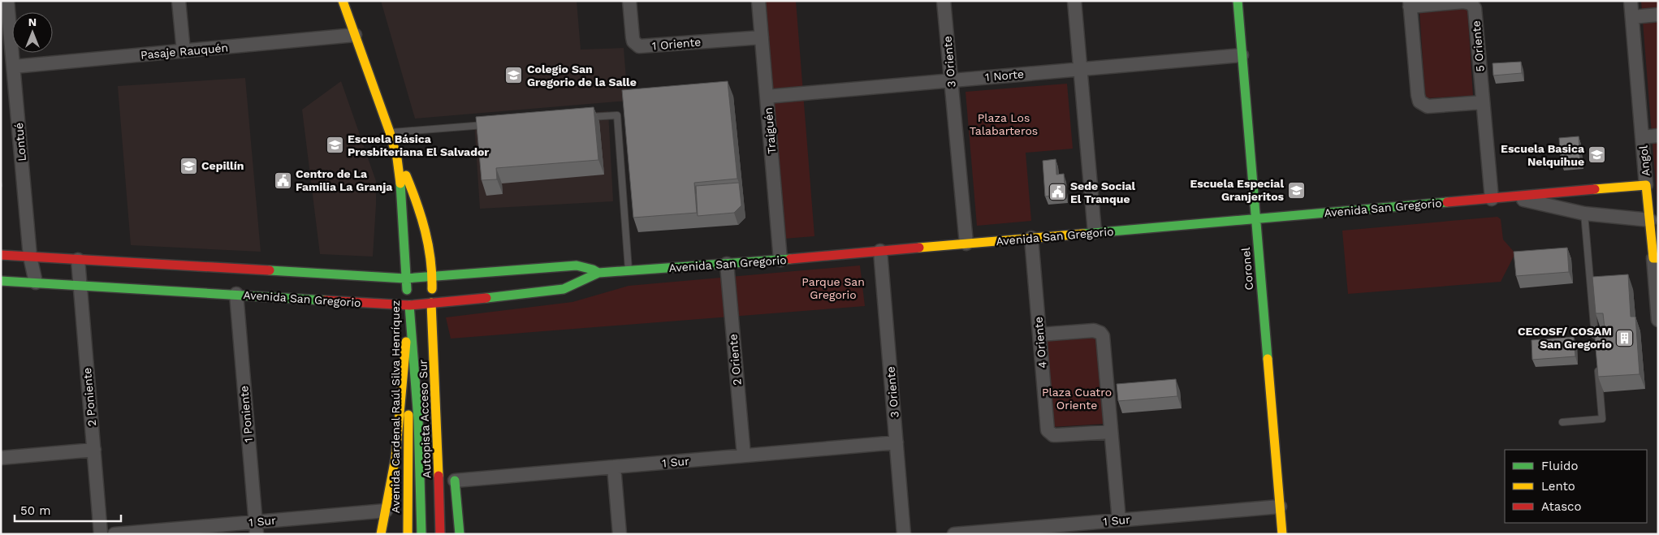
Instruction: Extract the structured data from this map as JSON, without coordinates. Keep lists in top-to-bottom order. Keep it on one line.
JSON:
{"streets":{"main road":["Angol","Avenida San Gregorio","Coronel","Avenida Cardenal Raúl Silva Henríquez","Autopista Acceso Sur"],"street":["1 Oriente","5 Oriente","Pasaje Rauquén","3 Oriente","1 Norte","Traiguén","Lontué","4 Oriente","2 Oriente","2 Poniente","1 Poniente","1 Sur"]},"crossings":[["1 Oriente","Traiguén"],["5 Oriente","Avenida San Gregorio"],["Pasaje Rauquén","Lontué"],["Pasaje Rauquén","Avenida Cardenal Raúl Silva Henríquez"],["3 Oriente","1 Norte"],["3 Oriente","Avenida San Gregorio"],["3 Oriente","1 Sur"],["1 Norte","Traiguén"],["1 Norte","Coronel"],["Traiguén","Avenida San Gregorio"],["Lontué","Avenida San Gregorio"],["Angol","Avenida San Gregorio"],["Avenida San Gregorio","Coronel"],["Avenida San Gregorio","4 Oriente"],["Avenida San Gregorio","2 Oriente"],["Avenida San Gregorio","2 Poniente"],["Avenida San Gregorio","Avenida Cardenal Raúl Silva Henríquez"],["Avenida San Gregorio","1 Poniente"],["Avenida San Gregorio","Autopista Acceso Sur"],["Coronel","1 Sur"],["2 Oriente","1 Sur"],["Avenida Cardenal Raúl Silva Henríquez","Autopista Acceso Sur"],["Avenida Cardenal Raúl Silva Henríquez","1 Sur"],["1 Poniente","1 Sur"]],"parks":["Plaza Los Talabarteros","Parque San Gregorio","Plaza Cuatro Oriente"],"places":{"school or university":["Colegio San Gregorio de la Salle","Escuela Básica Presbiteriana El Salvador","Escuela Basica Nelquihue","Cepillín","Escuela Especial Granjeritos"],"public building":["Centro de La Familia La Granja","Sede Social El Tranque"],"building":["CECOSF/ COSAM San Gregorio"]},"legend":["Fluido","Lento","Atasco"],"scale_bar":"50 m","north":"top"}
